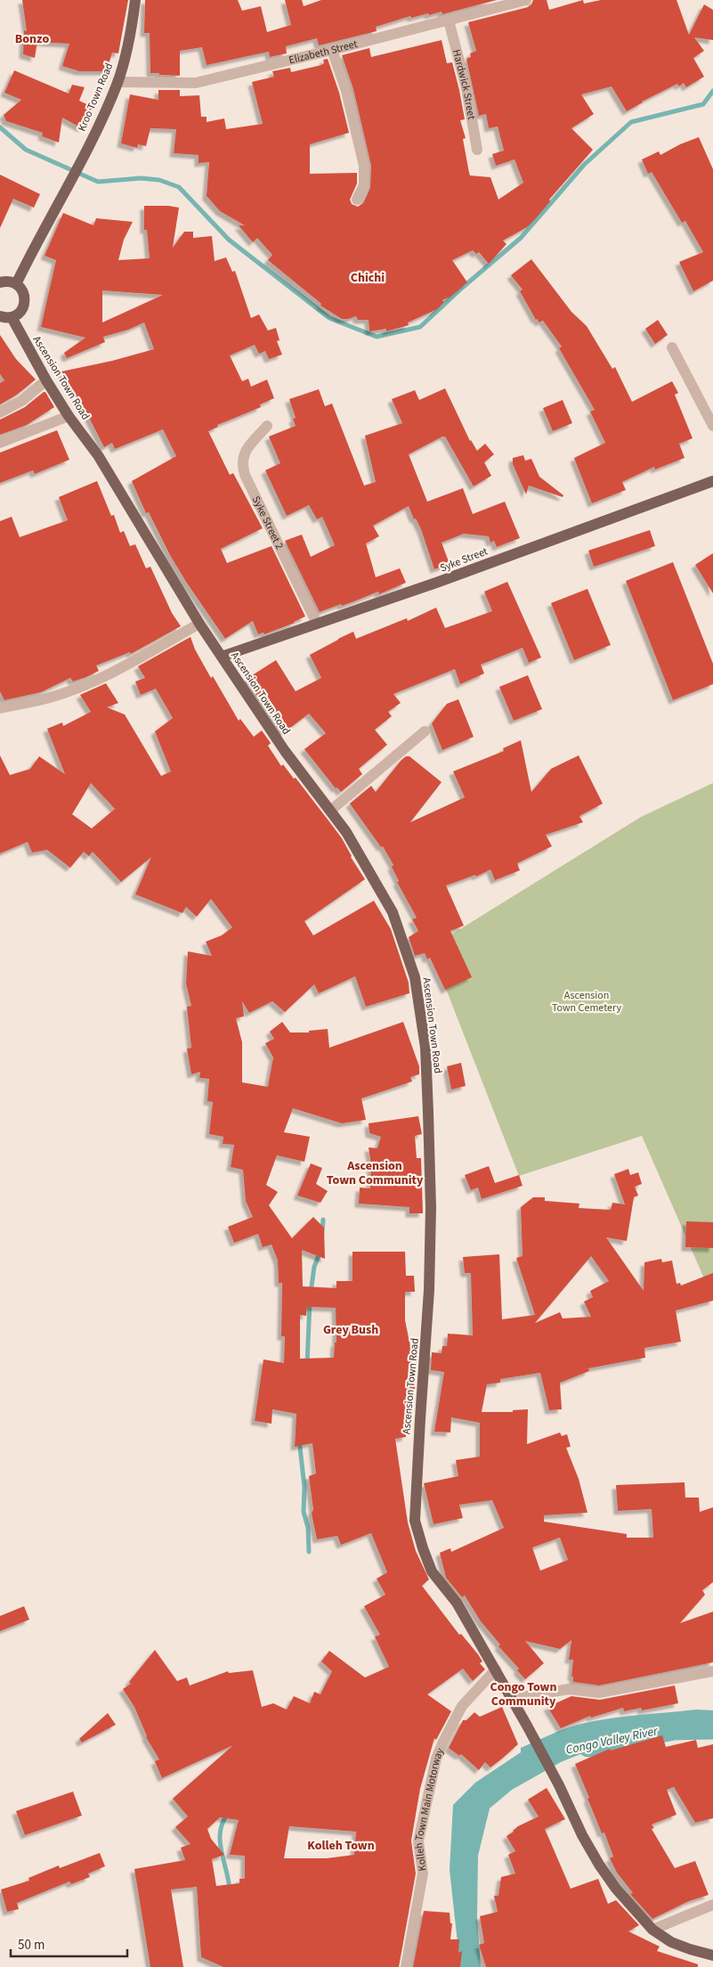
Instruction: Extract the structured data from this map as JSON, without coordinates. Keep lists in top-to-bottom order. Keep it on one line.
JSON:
{"streets":{"main road":["Kroo Town Road","Ascension Town Road","Syke Street"],"street":["Elizabeth Street","Hardwick Street","Syke Street 2","Kolleh Town Main Motorway"]},"crossings":[["Elizabeth Street","Hardwick Street"],["Elizabeth Street","Kroo Town Road"],["Ascension Town Road","Syke Street"],["Ascension Town Road","Kolleh Town Main Motorway"],["Syke Street 2","Syke Street"]],"districts":["Bonzo","Chichi","Ascension Town Community","Grey Bush","Congo Town Community","Kolleh Town"],"water":["Congo Valley River"],"parks":["Ascension Town Cemetery"],"scale_bar":"50 m"}
